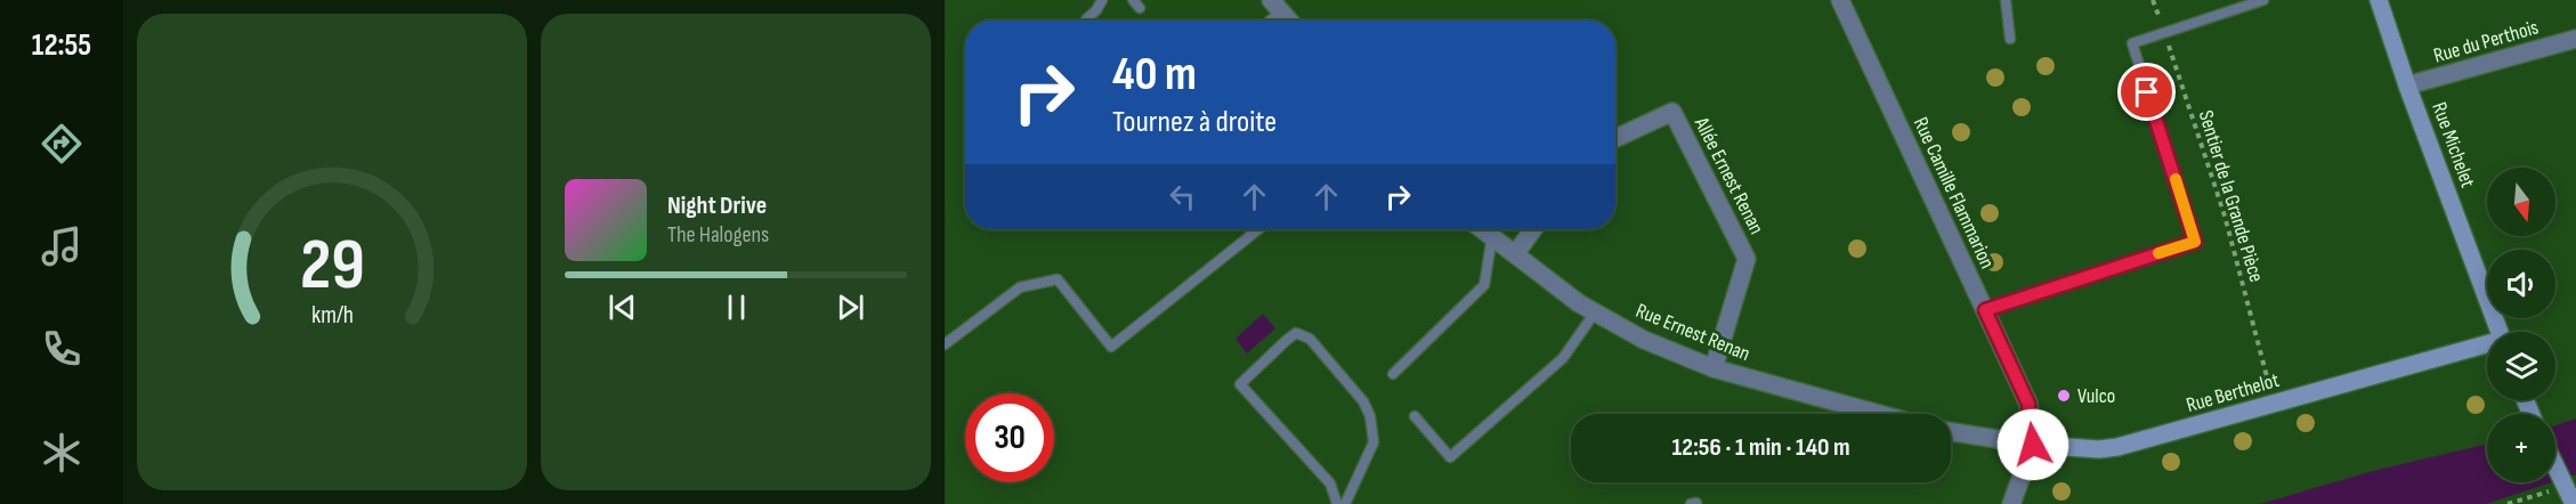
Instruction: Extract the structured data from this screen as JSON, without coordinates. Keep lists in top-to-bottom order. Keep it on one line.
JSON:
{"streets":{"street":["Rue du Perthois","Rue Michelet","Allée Ernest Renan","Rue Camille Flammarion","Rue Ernest Renan","Rue Berthelot"],"path":["Sentier de la Grande Pièce"]},"crossings":[["Rue du Perthois","Rue Michelet"],["Allée Ernest Renan","Rue Ernest Renan"],["Rue Camille Flammarion","Rue Berthelot"],["Sentier de la Grande Pièce","Rue Berthelot"]],"places":["Vulco"],"north":"bottom","page":{"tabs":"12:55","turn":["40 m","Tournez à droite"],"map_buttons":"+","song":["Night Drive","The Halogens"],"limit":"30","trip":"12:56 · 1 min · 140 m","gauge":["29","km/h"]}}
